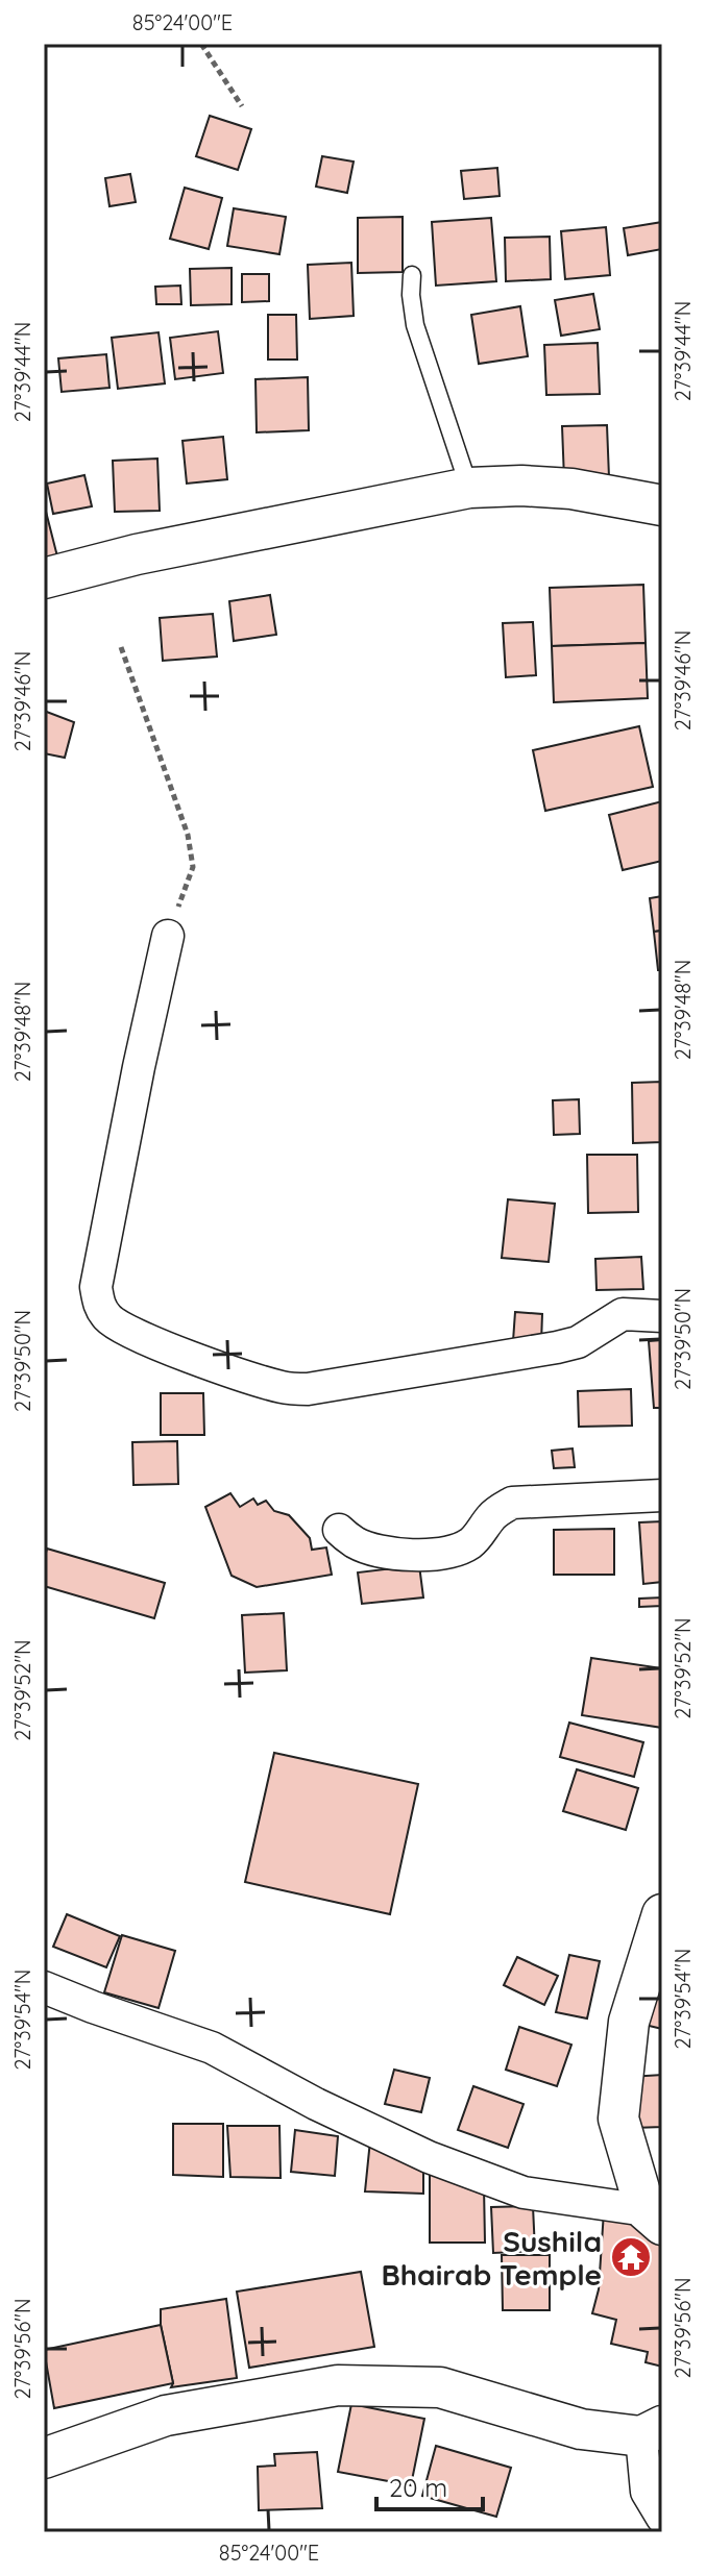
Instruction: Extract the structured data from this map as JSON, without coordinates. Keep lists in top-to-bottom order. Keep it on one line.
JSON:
{"places":{"temple":["Sushila Bhairab Temple"]},"scale_bar":"20 m","coordinates":["85°24'00\"E","27°39'44\"N","27°39'46\"N","27°39'48\"N","27°39'50\"N","27°39'52\"N","27°39'54\"N","27°39'56\"N"]}
